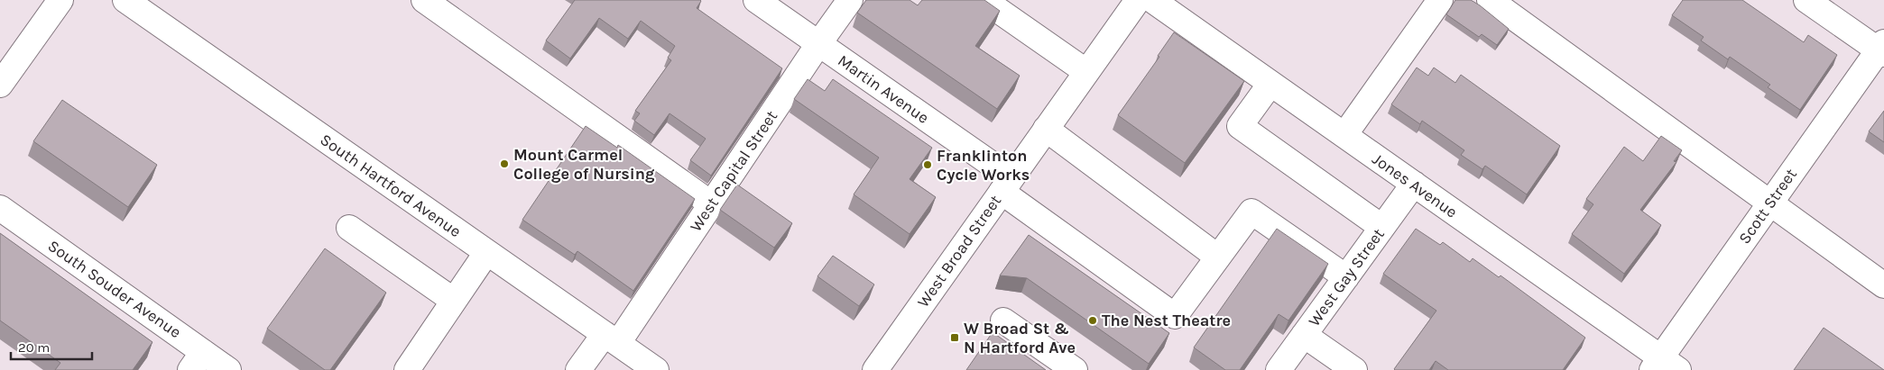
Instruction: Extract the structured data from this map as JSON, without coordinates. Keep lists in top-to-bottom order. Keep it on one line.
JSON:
{"streets":{"street":["Martin Avenue","West Capital Street","South Hartford Avenue","Jones Avenue","Scott Street","West Broad Street","West Gay Street","South Souder Avenue"]},"crossings":[["Martin Avenue","West Capital Street"],["Martin Avenue","West Broad Street"],["West Capital Street","South Hartford Avenue"],["Jones Avenue","Scott Street"],["Jones Avenue","West Gay Street"]],"places":{"other":["Mount Carmel College of Nursing","Franklinton Cycle Works","The Nest Theatre"],"transit":["W Broad St & N Hartford Ave"]},"scale_bar":"20 m"}
